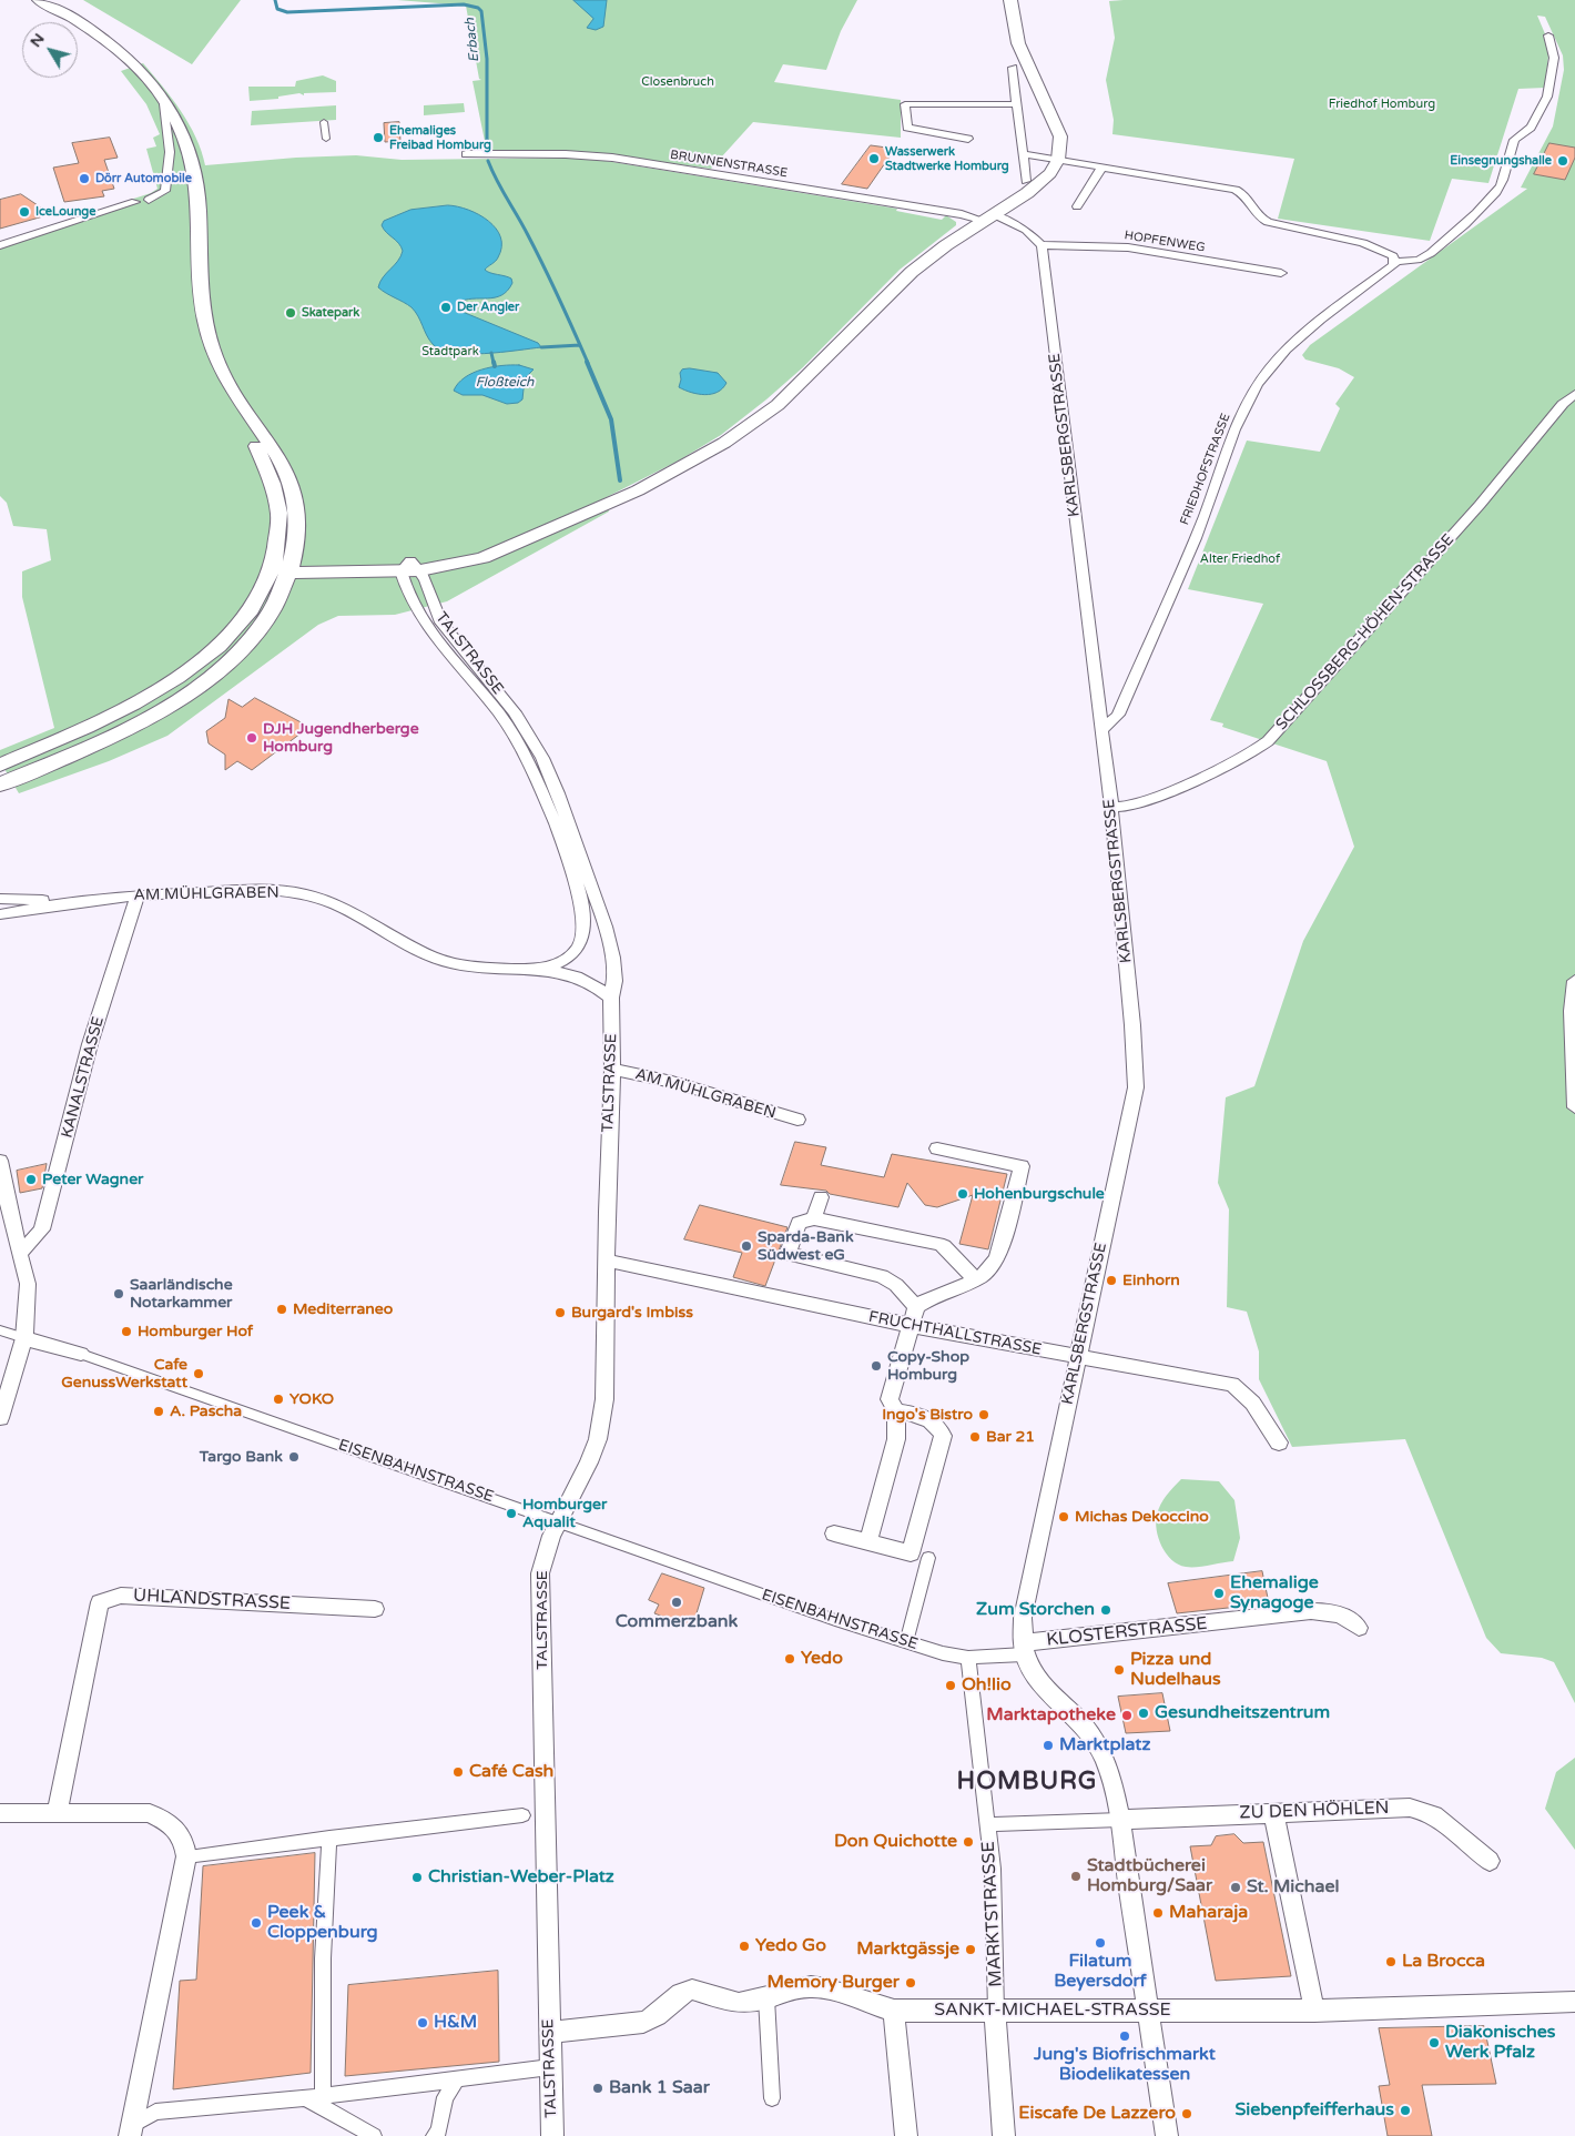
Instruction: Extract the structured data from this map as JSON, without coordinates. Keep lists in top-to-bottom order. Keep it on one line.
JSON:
{"streets":{"street":["BRUNNENSTRASSE","HOPFENWEG","KARLSBERGSTRASSE","FRIEDHOFSTRASSE","SCHLOSSBERG-HÖHEN-STRASSE","TALSTRASSE","AM MÜHLGRABEN","KANALSTRASSE","FRUCHTHALLSTRASSE","EISENBAHNSTRASSE","UHLANDSTRASSE","KLOSTERSTRASSE","ZU DEN HÖHLEN","MARKTSTRASSE","SANKT-MICHAEL-STRASSE"]},"crossings":[["HOPFENWEG","KARLSBERGSTRASSE"],["KARLSBERGSTRASSE","FRIEDHOFSTRASSE"],["KARLSBERGSTRASSE","SCHLOSSBERG-HÖHEN-STRASSE"],["KARLSBERGSTRASSE","FRUCHTHALLSTRASSE"],["KARLSBERGSTRASSE","EISENBAHNSTRASSE"],["KARLSBERGSTRASSE","KLOSTERSTRASSE"],["TALSTRASSE","AM MÜHLGRABEN"],["TALSTRASSE","FRUCHTHALLSTRASSE"],["TALSTRASSE","EISENBAHNSTRASSE"],["TALSTRASSE","SANKT-MICHAEL-STRASSE"],["AM MÜHLGRABEN","KANALSTRASSE"],["EISENBAHNSTRASSE","KLOSTERSTRASSE"],["EISENBAHNSTRASSE","MARKTSTRASSE"],["ZU DEN HÖHLEN","MARKTSTRASSE"],["MARKTSTRASSE","SANKT-MICHAEL-STRASSE"]],"districts":["HOMBURG"],"water":["Erbach","Floßteich"],"parks":["Closenbruch","Friedhof Homburg","Stadtpark","Alter Friedhof"],"places":["Ehemaliges Freibad Homburg","Wasserwerk Stadtwerke Homburg","Einsegnungshalle","Dörr Automobile","IceLounge","Der Angler","Skatepark","DJH Jugendherberge Homburg","Peter Wagner","Hohenburgschule","Sparda-Bank Südwest eG","Einhorn","Saarländische Notarkammer","Mediterraneo","Burgard's Imbiss","Homburger Hof","Copy-Shop Homburg","Cafe GenussWerkstatt","YOKO","A. Pascha","Ingo's Bistro","Bar 21","Targo Bank","Homburger Aqualit","Michas Dekoccino","Ehemalige Synagoge","Commerzbank","Zum Storchen","Yedo","Pizza und Nudelhaus","Oh!lio","Gesundheitszentrum","Marktapotheke","Marktplatz","Café Cash","Don Quichotte","Stadtbücherei Homburg/Saar","Christian-Weber-Platz","St. Michael","Maharaja","Peek & Cloppenburg","Filatum Beyersdorf","Yedo Go","Marktgässje","La Brocca","Memory Burger","H&M","Jung's Biofrischmarkt Biodelikatessen","Diakonisches Werk Pfalz","Bank 1 Saar","Siebenpfeifferhaus","Eiscafe De Lazzero"],"north":"top left"}
